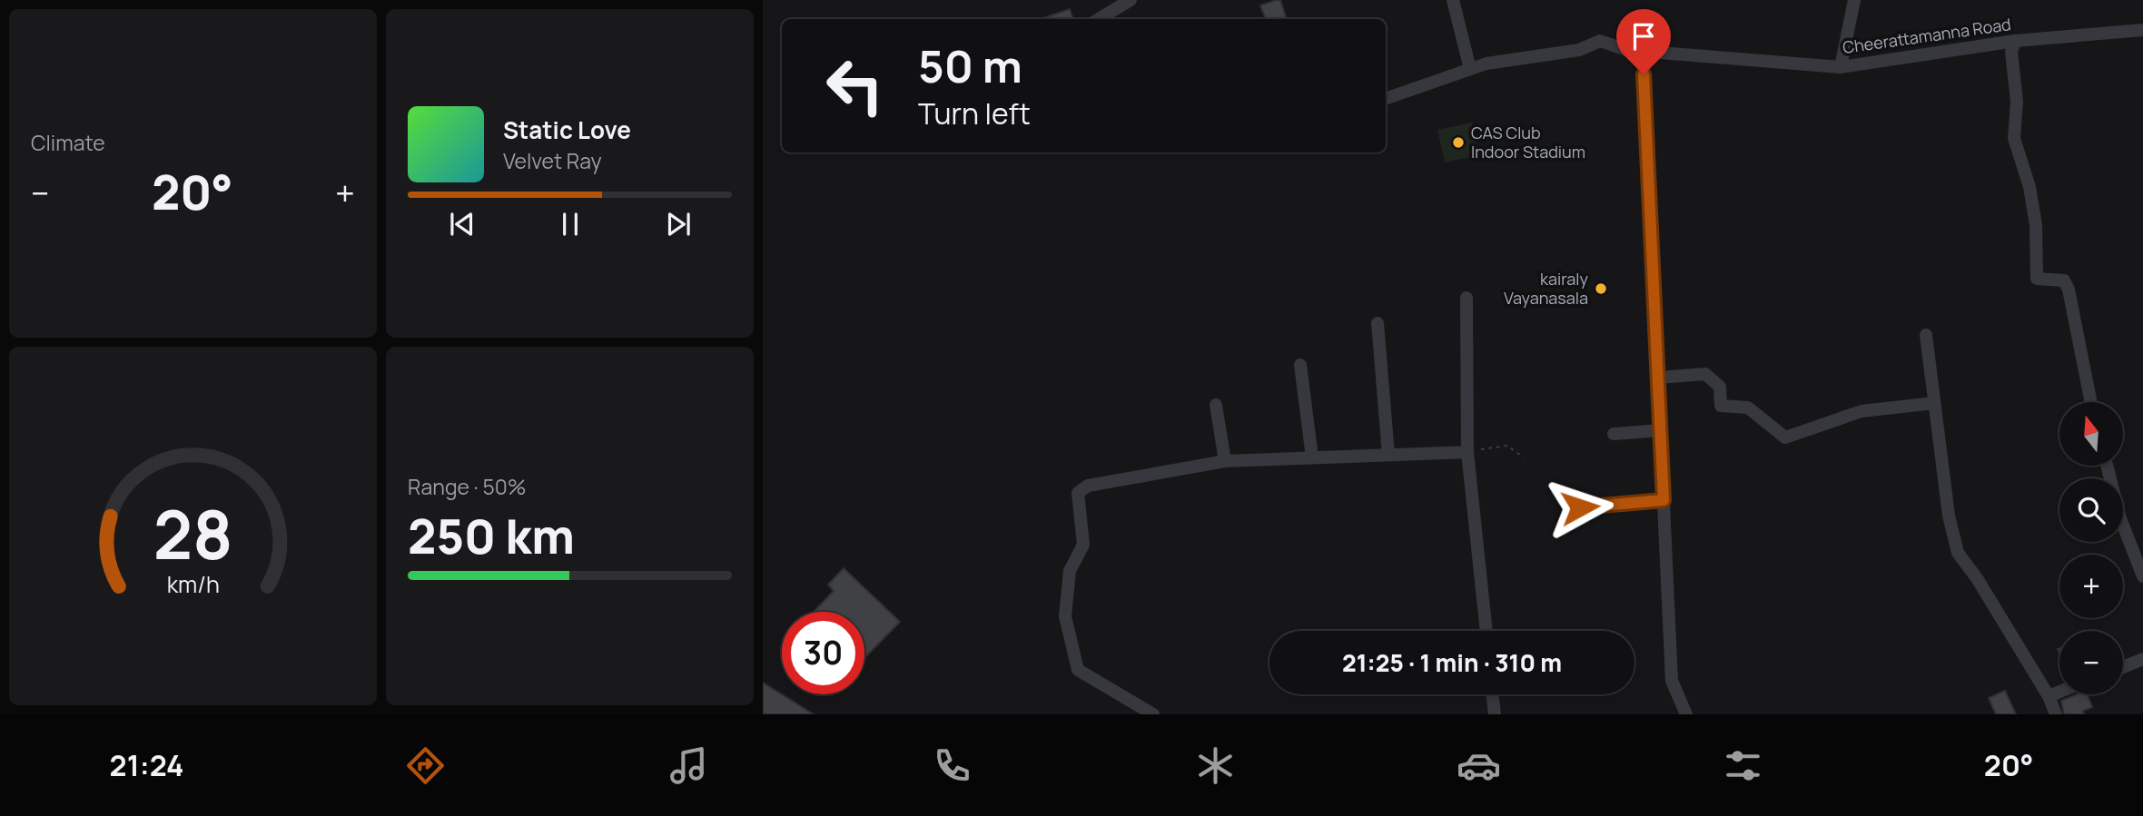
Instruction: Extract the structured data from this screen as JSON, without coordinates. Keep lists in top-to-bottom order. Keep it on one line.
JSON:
{"streets":{"street":["Cheerattamanna Road"]},"places":["CAS Club Indoor Stadium","kairaly Vayanasala"],"north":"top","page":{"tile":["Climate",["Range · 50%","250 km"]],"turn":["50 m","Turn left"],"song":["Static Love","Velvet Ray"],"heat":["−","20°","+"],"map_buttons":["+","−"],"limit":"30","trip":"21:25 · 1 min · 310 m","tabs":["21:24","20°"],"gauge":["28","km/h"]}}
